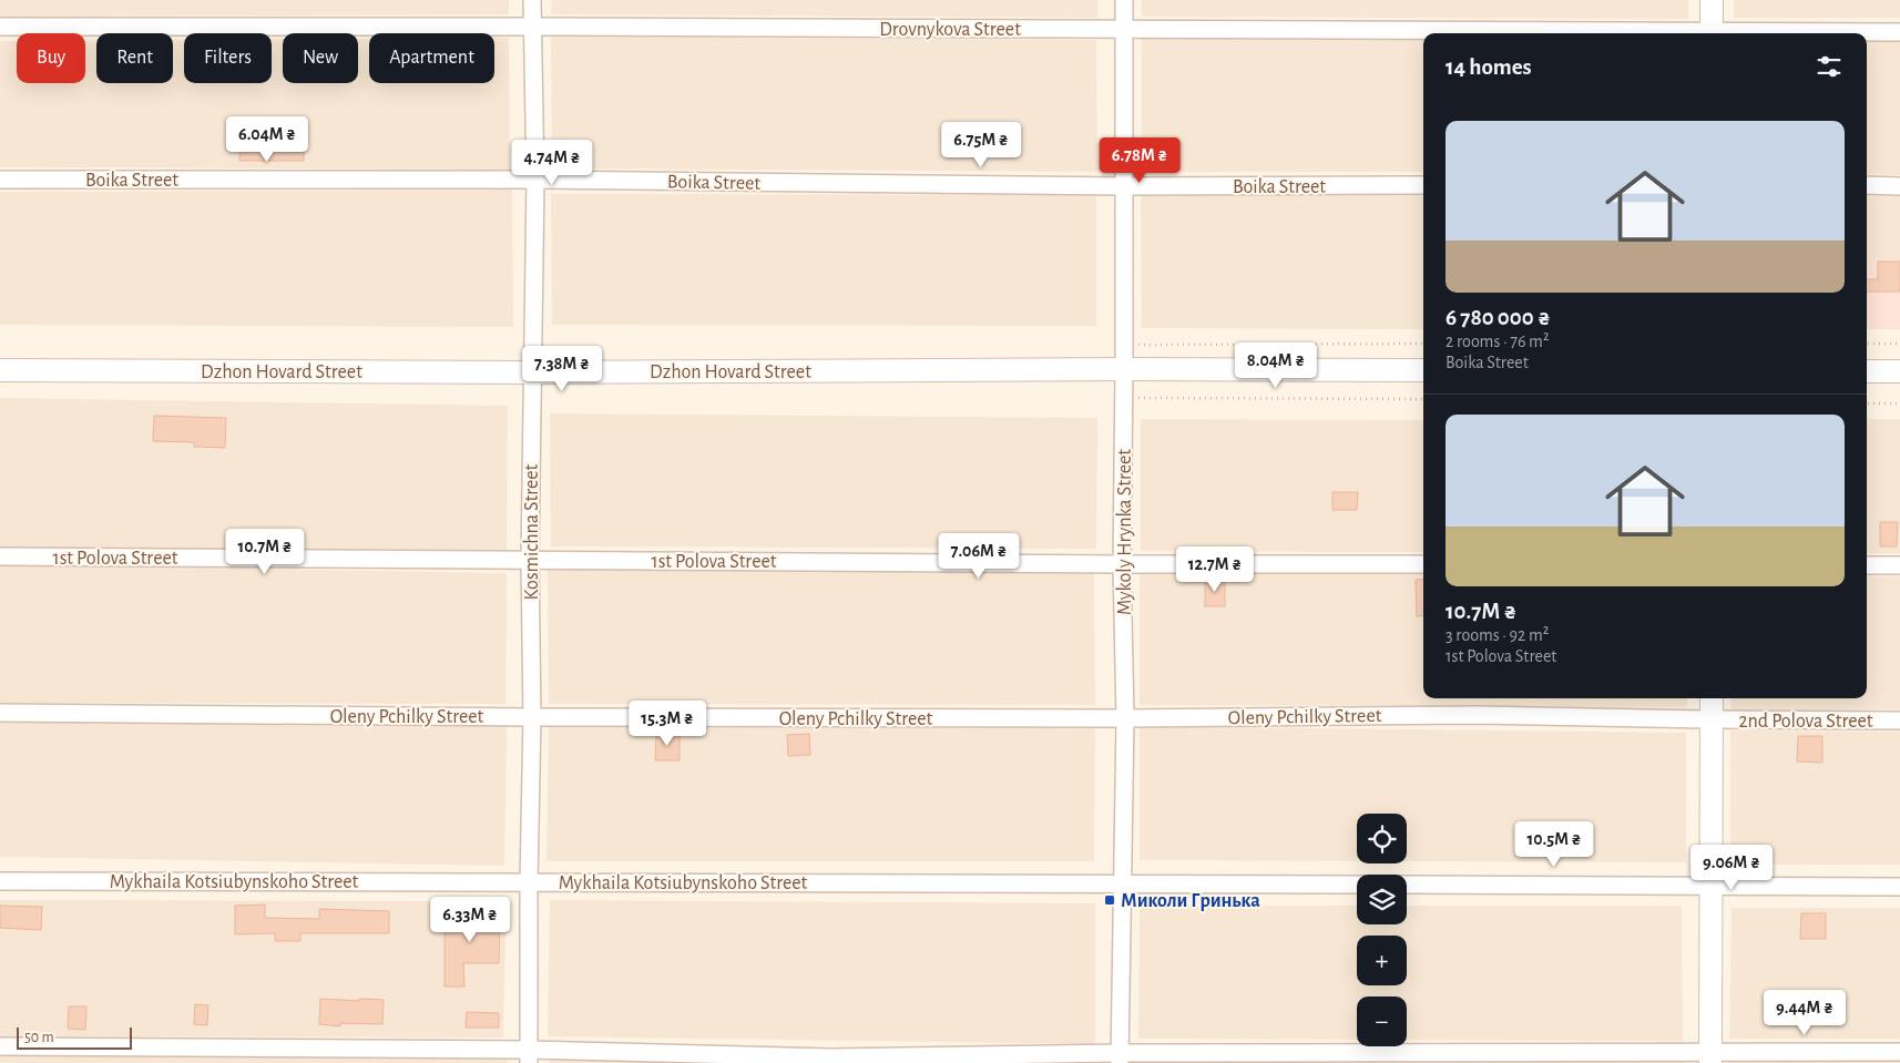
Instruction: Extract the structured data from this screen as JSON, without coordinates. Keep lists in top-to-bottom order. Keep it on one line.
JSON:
{"streets":{"street":["Drovnykova Street","Boika Street","Dzhon Hovard Street","Kosmichna Street","Mykoly Hrynka Street","1st Polova Street","Oleny Pchilky Street","2nd Polova Street","Mykhaila Kotsiubynskoho Street"]},"crossings":[["Drovnykova Street","Kosmichna Street"],["Drovnykova Street","Mykoly Hrynka Street"],["Boika Street","Kosmichna Street"],["Boika Street","Mykoly Hrynka Street"],["Dzhon Hovard Street","Kosmichna Street"],["Dzhon Hovard Street","Mykoly Hrynka Street"],["Kosmichna Street","1st Polova Street"],["Kosmichna Street","Oleny Pchilky Street"],["Kosmichna Street","Mykhaila Kotsiubynskoho Street"],["Mykoly Hrynka Street","1st Polova Street"],["Mykoly Hrynka Street","Oleny Pchilky Street"],["Mykoly Hrynka Street","Mykhaila Kotsiubynskoho Street"],["Oleny Pchilky Street","2nd Polova Street"]],"places":{"transit":["Миколи Гринька"]},"scale_bar":"50 m","page":{"chip":["Buy","Rent","Filters","New","Apartment"],"heading":"14 homes","list":[{"name":"6 780 000 ₴","note":"2 rooms · 76 m² · Boika Street"},{"name":"10.7M ₴","note":"3 rooms · 92 m² · 1st Polova Street"}],"price":["6.04M ₴","6.75M ₴","6.78M ₴","4.74M ₴","8.04M ₴","7.38M ₴","10.7M ₴","7.06M ₴","12.7M ₴","15.3M ₴","10.5M ₴","9.06M ₴","6.33M ₴","9.44M ₴"],"map_buttons":["+","−"],"scale":"50 m"}}
